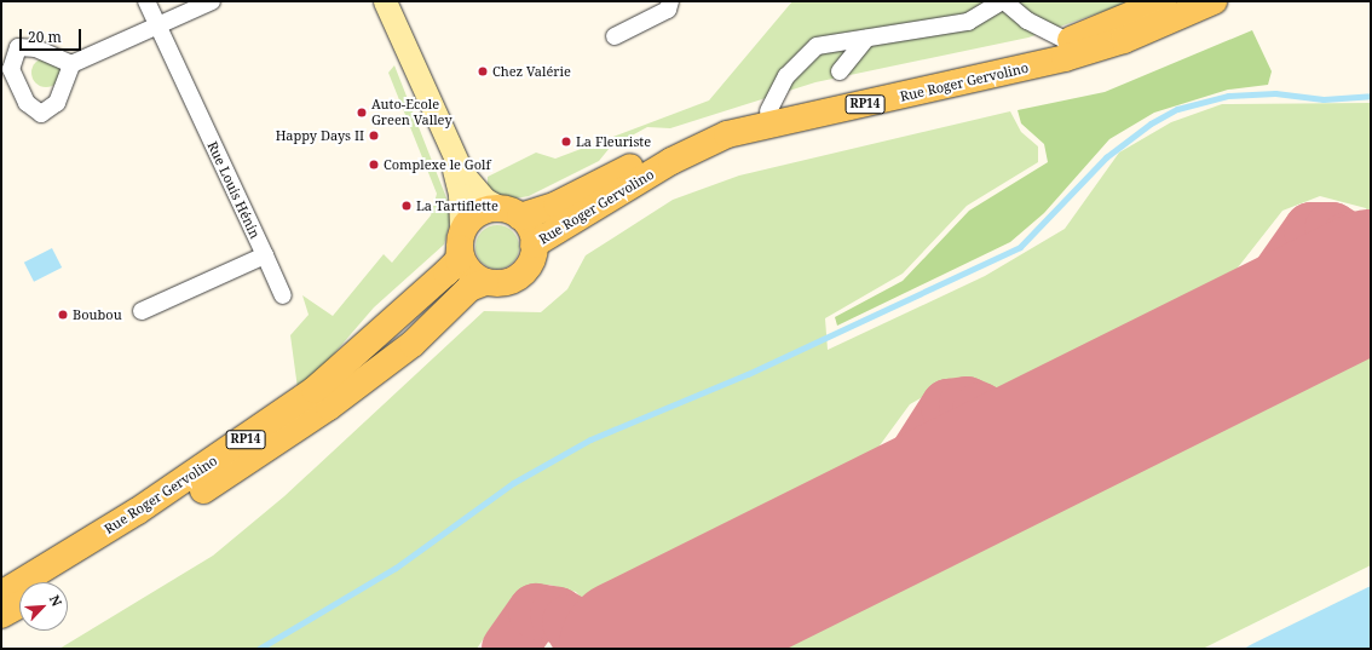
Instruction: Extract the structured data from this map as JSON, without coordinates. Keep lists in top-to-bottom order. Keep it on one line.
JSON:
{"streets":{"main road":["Rue Roger Gervolino","RP14"],"street":["Rue Louis Hénin"]},"places":["Chez Valérie","Auto-Ecole Green Valley","Happy Days II","La Fleuriste","Complexe le Golf","La Tartiflette","Boubou"],"scale_bar":"20 m","north":"top right"}
